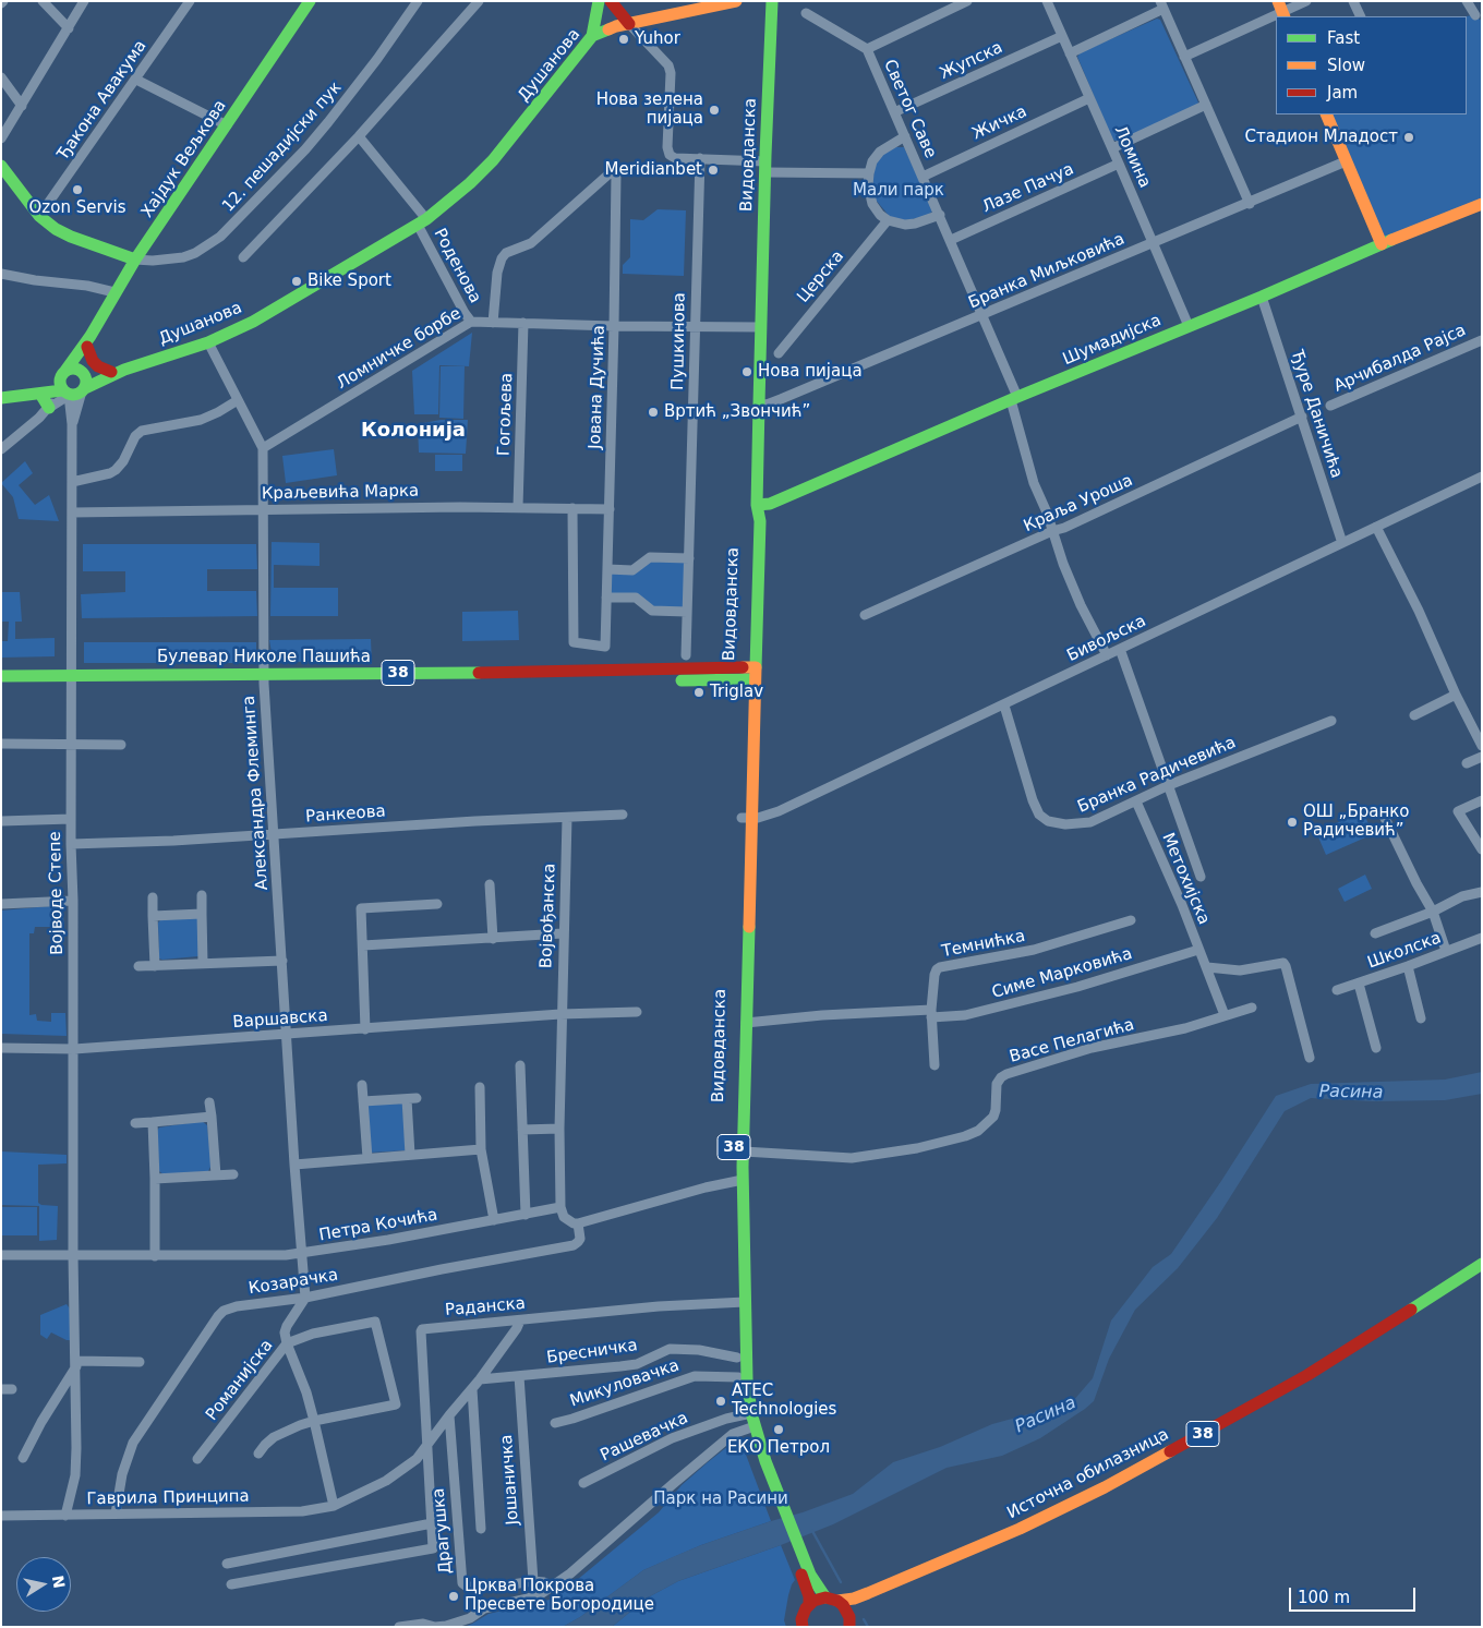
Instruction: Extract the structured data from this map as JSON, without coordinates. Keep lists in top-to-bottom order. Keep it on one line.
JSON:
{"streets":{"main road":["Душанова","Видовданска","Хајдук Вељкова","Шумадијска","Булевар Николе Пашића","38","Источна обилазница"],"street":["Жупска","Ђакона Авакума","Светог Саве","Жичка","12. пешадијски пук","Ломина","Лазе Пачуа","Роденова","Бранка Миљковића","Церска","Пушкинова","Ломничке борбе","Арчибалда Рајса","Јована Дучића","Гогољева","Ђуре Даничића","Краљевића Марка","Краља Уроша","Бивољска","Бранка Радичевића","Александра Флеминга","Ранкеова","Метохијска","Војводе Степе","Војвођанска","Темнићка","Школска","Симе Марковића","Варшавска","Васе Пелагића","Петра Кочића","Козарачка","Раданска","Бресничка","Романијска","Микуловачка","Рашевачка","Јошаничка","Гаврила Принципа","Драгушка"]},"crossings":[["Жупска","Светог Саве"],["Жупска","Ломина"],["Душанова","Роденова"],["Душанова","Александра Флеминга"],["Душанова","Војводе Степе"],["Светог Саве","Жичка"],["Светог Саве","Лазе Пачуа"],["Светог Саве","Бранка Миљковића"],["Светог Саве","Шумадијска"],["Светог Саве","Краља Уроша"],["Светог Саве","Бивољска"],["Жичка","Ломина"],["12. пешадијски пук","Хајдук Вељкова"],["Видовданска","Бранка Миљковића"],["Видовданска","Шумадијска"],["Видовданска","Ломничке борбе"],["Видовданска","Бивољска"],["Видовданска","Булевар Николе Пашића"],["Видовданска","38"],["Видовданска","Симе Марковића"],["Видовданска","Васе Пелагића"],["Видовданска","Раданска"],["Видовданска","Бресничка"],["Видовданска","Микуловачка"],["Видовданска","Рашевачка"],["Ломина","Лазе Пачуа"],["Ломина","Бранка Миљковића"],["Ломина","Шумадијска"],["Роденова","Ломничке борбе"],["Шумадијска","Ђуре Даничића"],["Пушкинова","Ломничке борбе"],["Ломничке борбе","Јована Дучића"],["Ломничке борбе","Гогољева"],["Ломничке борбе","Александра Флеминга"],["Јована Дучића","Краљевића Марка"],["Гогољева","Краљевића Марка"],["Ђуре Даничића","Краља Уроша"],["Ђуре Даничића","Бивољска"],["Краљевића Марка","Александра Флеминга"],["Краљевића Марка","Војводе Степе"],["Бивољска","Бранка Радичевића"],["Бивољска","Метохијска"],["Булевар Николе Пашића","Александра Флеминга"],["Булевар Николе Пашића","Војводе Степе"],["38","Источна обилазница"],["Бранка Радичевића","Метохијска"],["Александра Флеминга","Ранкеова"],["Александра Флеминга","Варшавска"],["Александра Флеминга","Петра Кочића"],["Ранкеова","Војводе Степе"],["Ранкеова","Војвођанска"],["Метохијска","Симе Марковића"],["Метохијска","Васе Пелагића"],["Војводе Степе","Варшавска"],["Војводе Степе","Петра Кочића"],["Војводе Степе","Гаврила Принципа"],["Војвођанска","Варшавска"],["Војвођанска","Петра Кочића"],["Темнићка","Симе Марковића"],["Козарачка","Романијска"],["Козарачка","Гаврила Принципа"],["Раданска","Гаврила Принципа"],["Бресничка","Јошаничка"],["Бресничка","Гаврила Принципа"],["Јошаничка","Драгушка"],["Гаврила Принципа","Драгушка"]],"districts":["Колонија"],"water":["Расина"],"parks":["Мали парк","Парк на Расини"],"places":["Yuhor","Нова зелена пијаца","Стадион Младост","Meridianbet","Ozon Servis","Bike Sport","Нова пијаца","Вртић „Звончић”","Triglav","ОШ „Бранко Радичевић”","ATEC Technologies","ЕКО Петрол","Црква Покрова Пресвете Богородице"],"legend":["Fast","Slow","Jam"],"scale_bar":"100 m","north":"right"}
